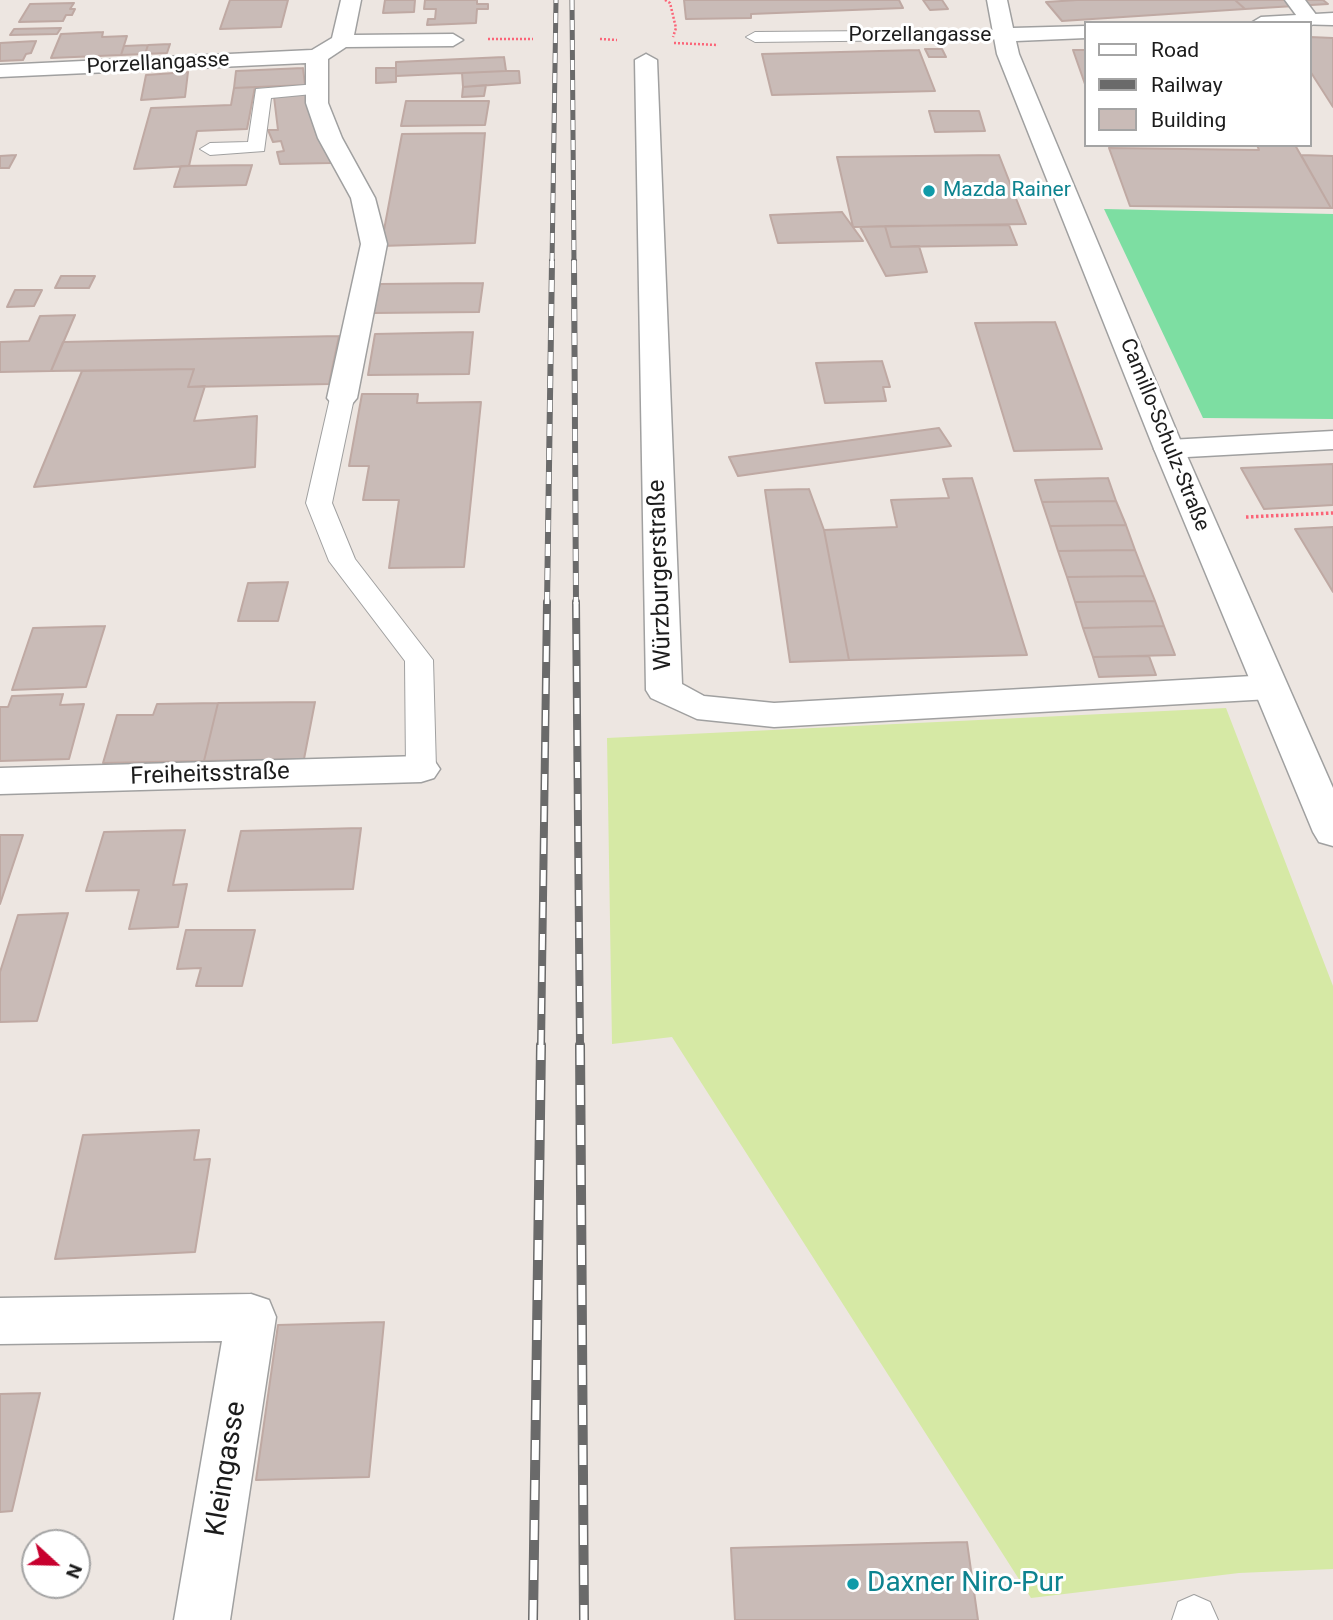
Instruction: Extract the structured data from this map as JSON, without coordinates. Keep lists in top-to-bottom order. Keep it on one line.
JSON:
{"streets":{"street":["Porzellangasse","Camillo-Schulz-Straße","Würzburgerstraße","Freiheitsstraße","Kleingasse"]},"crossings":[["Porzellangasse","Camillo-Schulz-Straße"],["Camillo-Schulz-Straße","Würzburgerstraße"]],"places":["Mazda Rainer","Daxner Niro-Pur"],"legend":["Road","Railway","Building"],"north":"right"}
